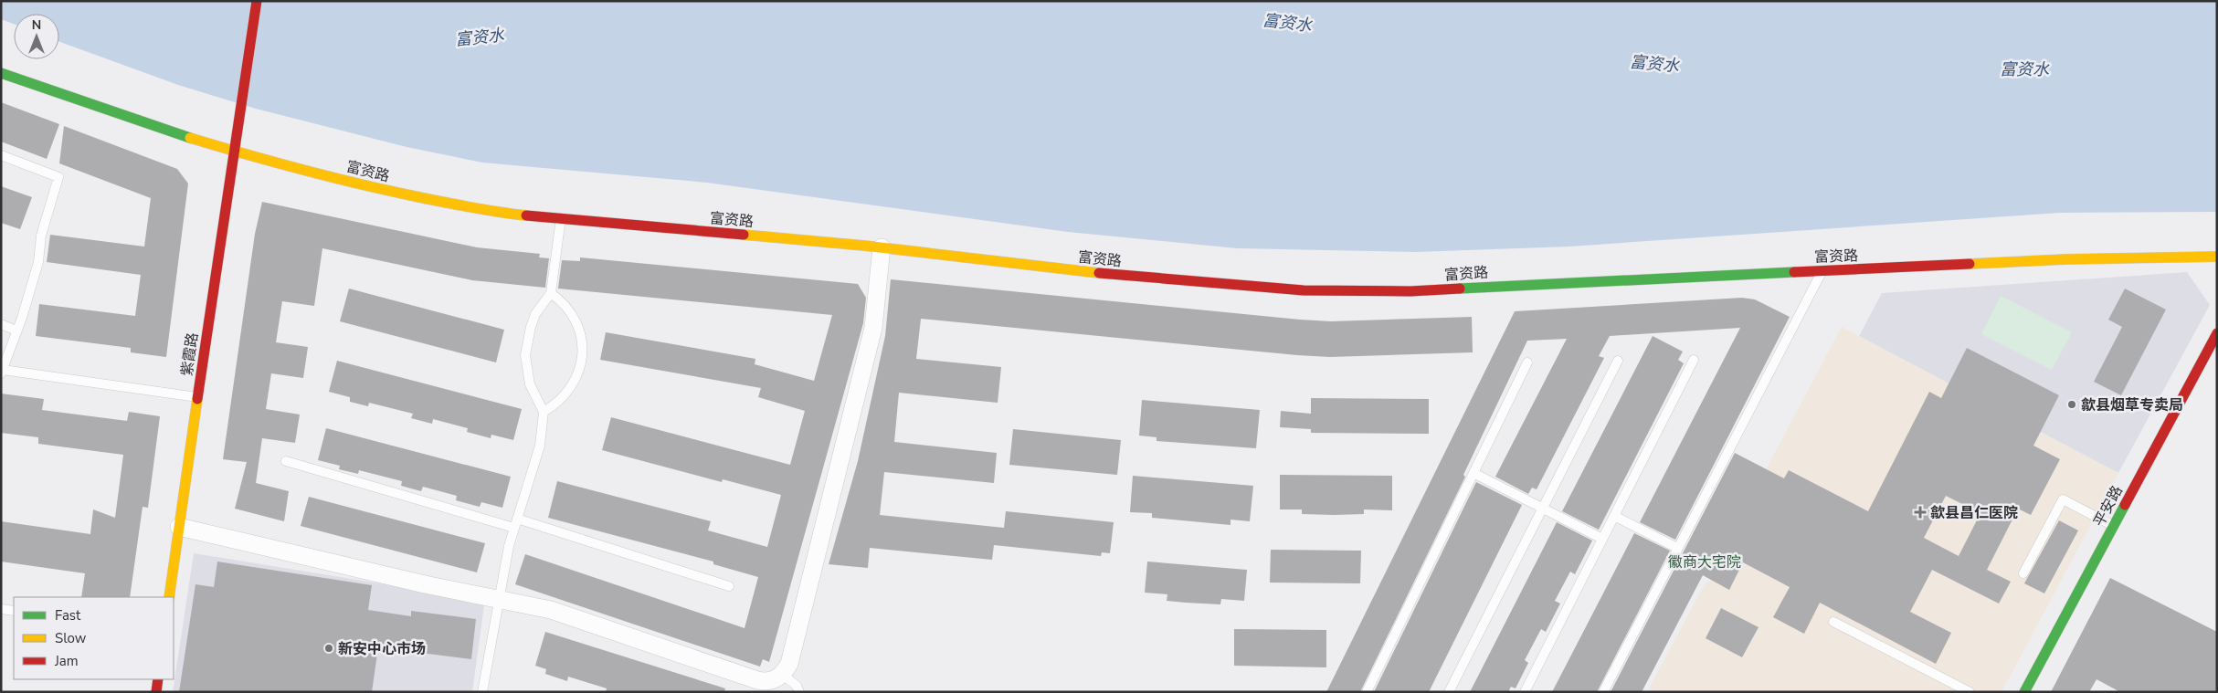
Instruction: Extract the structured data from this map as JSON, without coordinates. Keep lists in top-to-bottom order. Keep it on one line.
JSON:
{"streets":{"street":["富资路","紫霞路","平安路"]},"crossings":[["富资路","紫霞路"]],"water":["富资水"],"parks":["徽商大宅院"],"places":{"other":["歙县烟草专卖局","新安中心市场"],"health":["歙县昌仁医院"]},"legend":["Fast","Slow","Jam"],"north":"top"}
